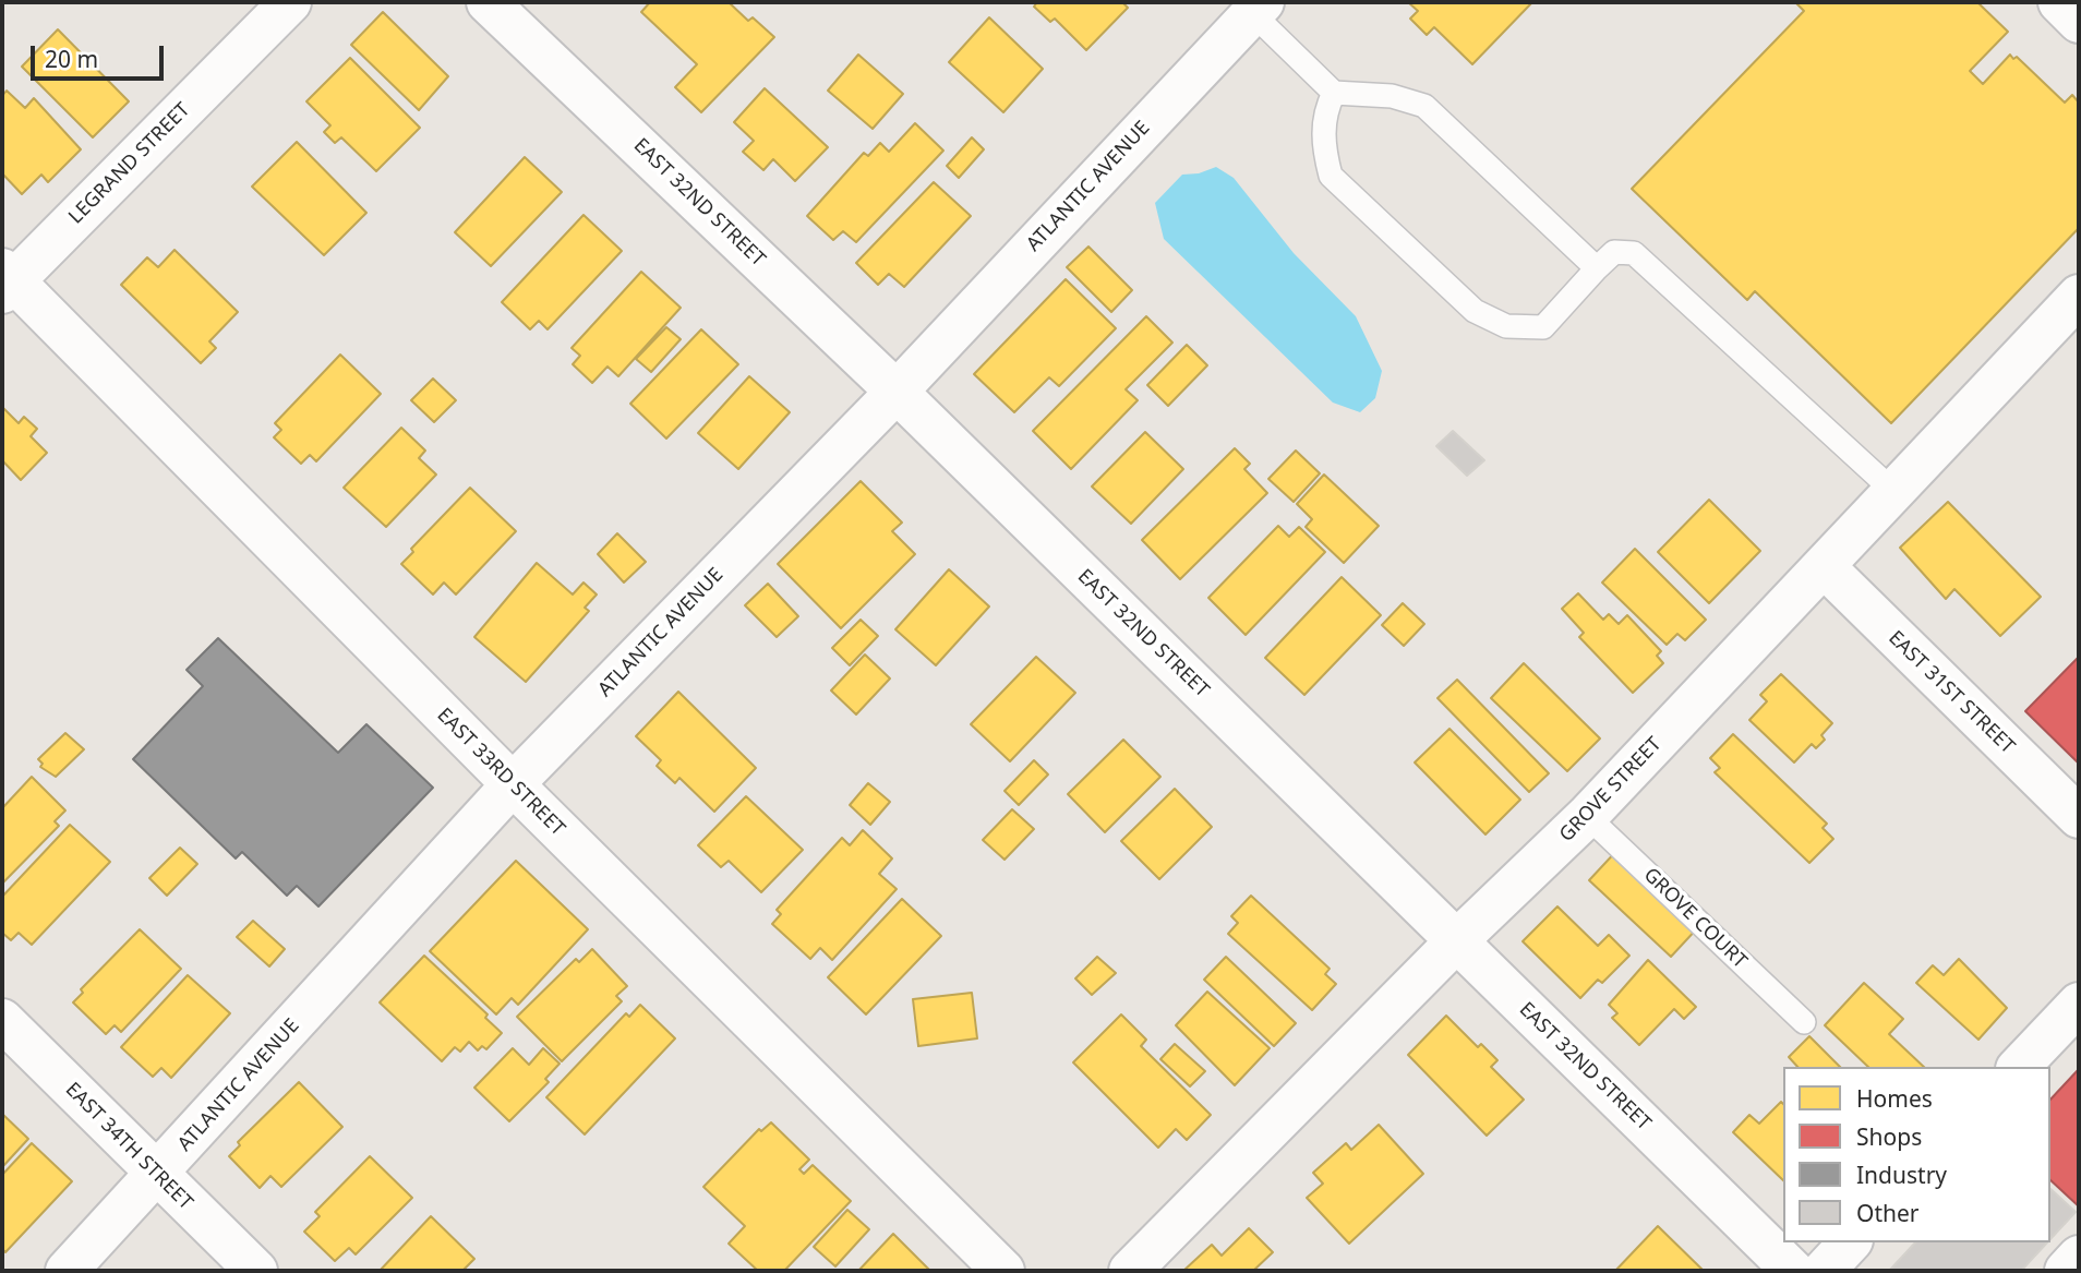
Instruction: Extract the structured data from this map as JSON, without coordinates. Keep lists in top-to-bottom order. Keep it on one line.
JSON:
{"streets":{"street":["LEGRAND STREET","ATLANTIC AVENUE","EAST 32ND STREET","EAST 31ST STREET","EAST 33RD STREET","GROVE STREET","EAST 34TH STREET"],"lane":["GROVE COURT"]},"crossings":[["LEGRAND STREET","EAST 33RD STREET"],["ATLANTIC AVENUE","EAST 32ND STREET"],["ATLANTIC AVENUE","EAST 33RD STREET"],["ATLANTIC AVENUE","EAST 34TH STREET"],["EAST 32ND STREET","GROVE STREET"],["EAST 31ST STREET","GROVE STREET"],["GROVE STREET","GROVE COURT"]],"legend":["Homes","Shops","Industry","Other"],"scale_bar":"20 m"}
